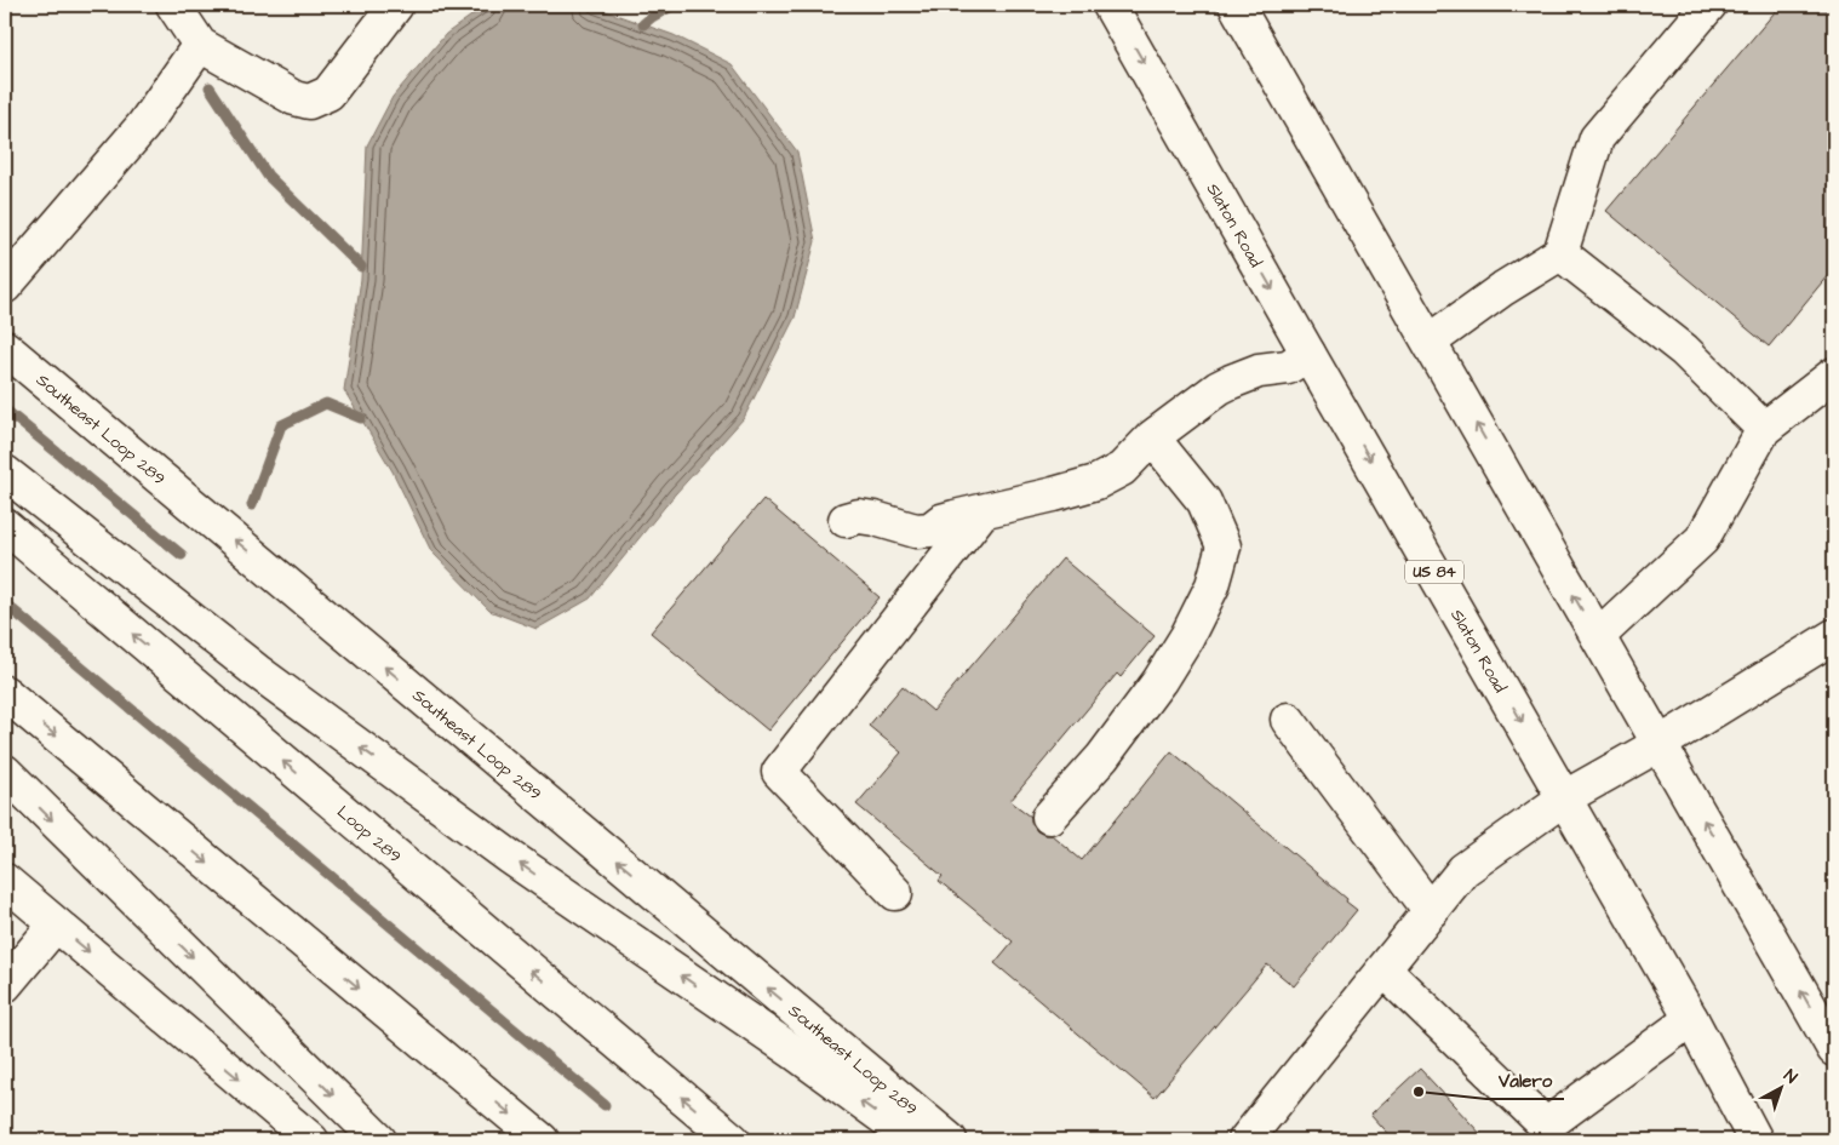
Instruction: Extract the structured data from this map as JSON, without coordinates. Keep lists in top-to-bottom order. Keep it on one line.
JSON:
{"streets":{"main road":["Slaton Road","Southeast Loop 289","US 84","Loop 289"]},"places":["Valero"],"north":"top right"}
